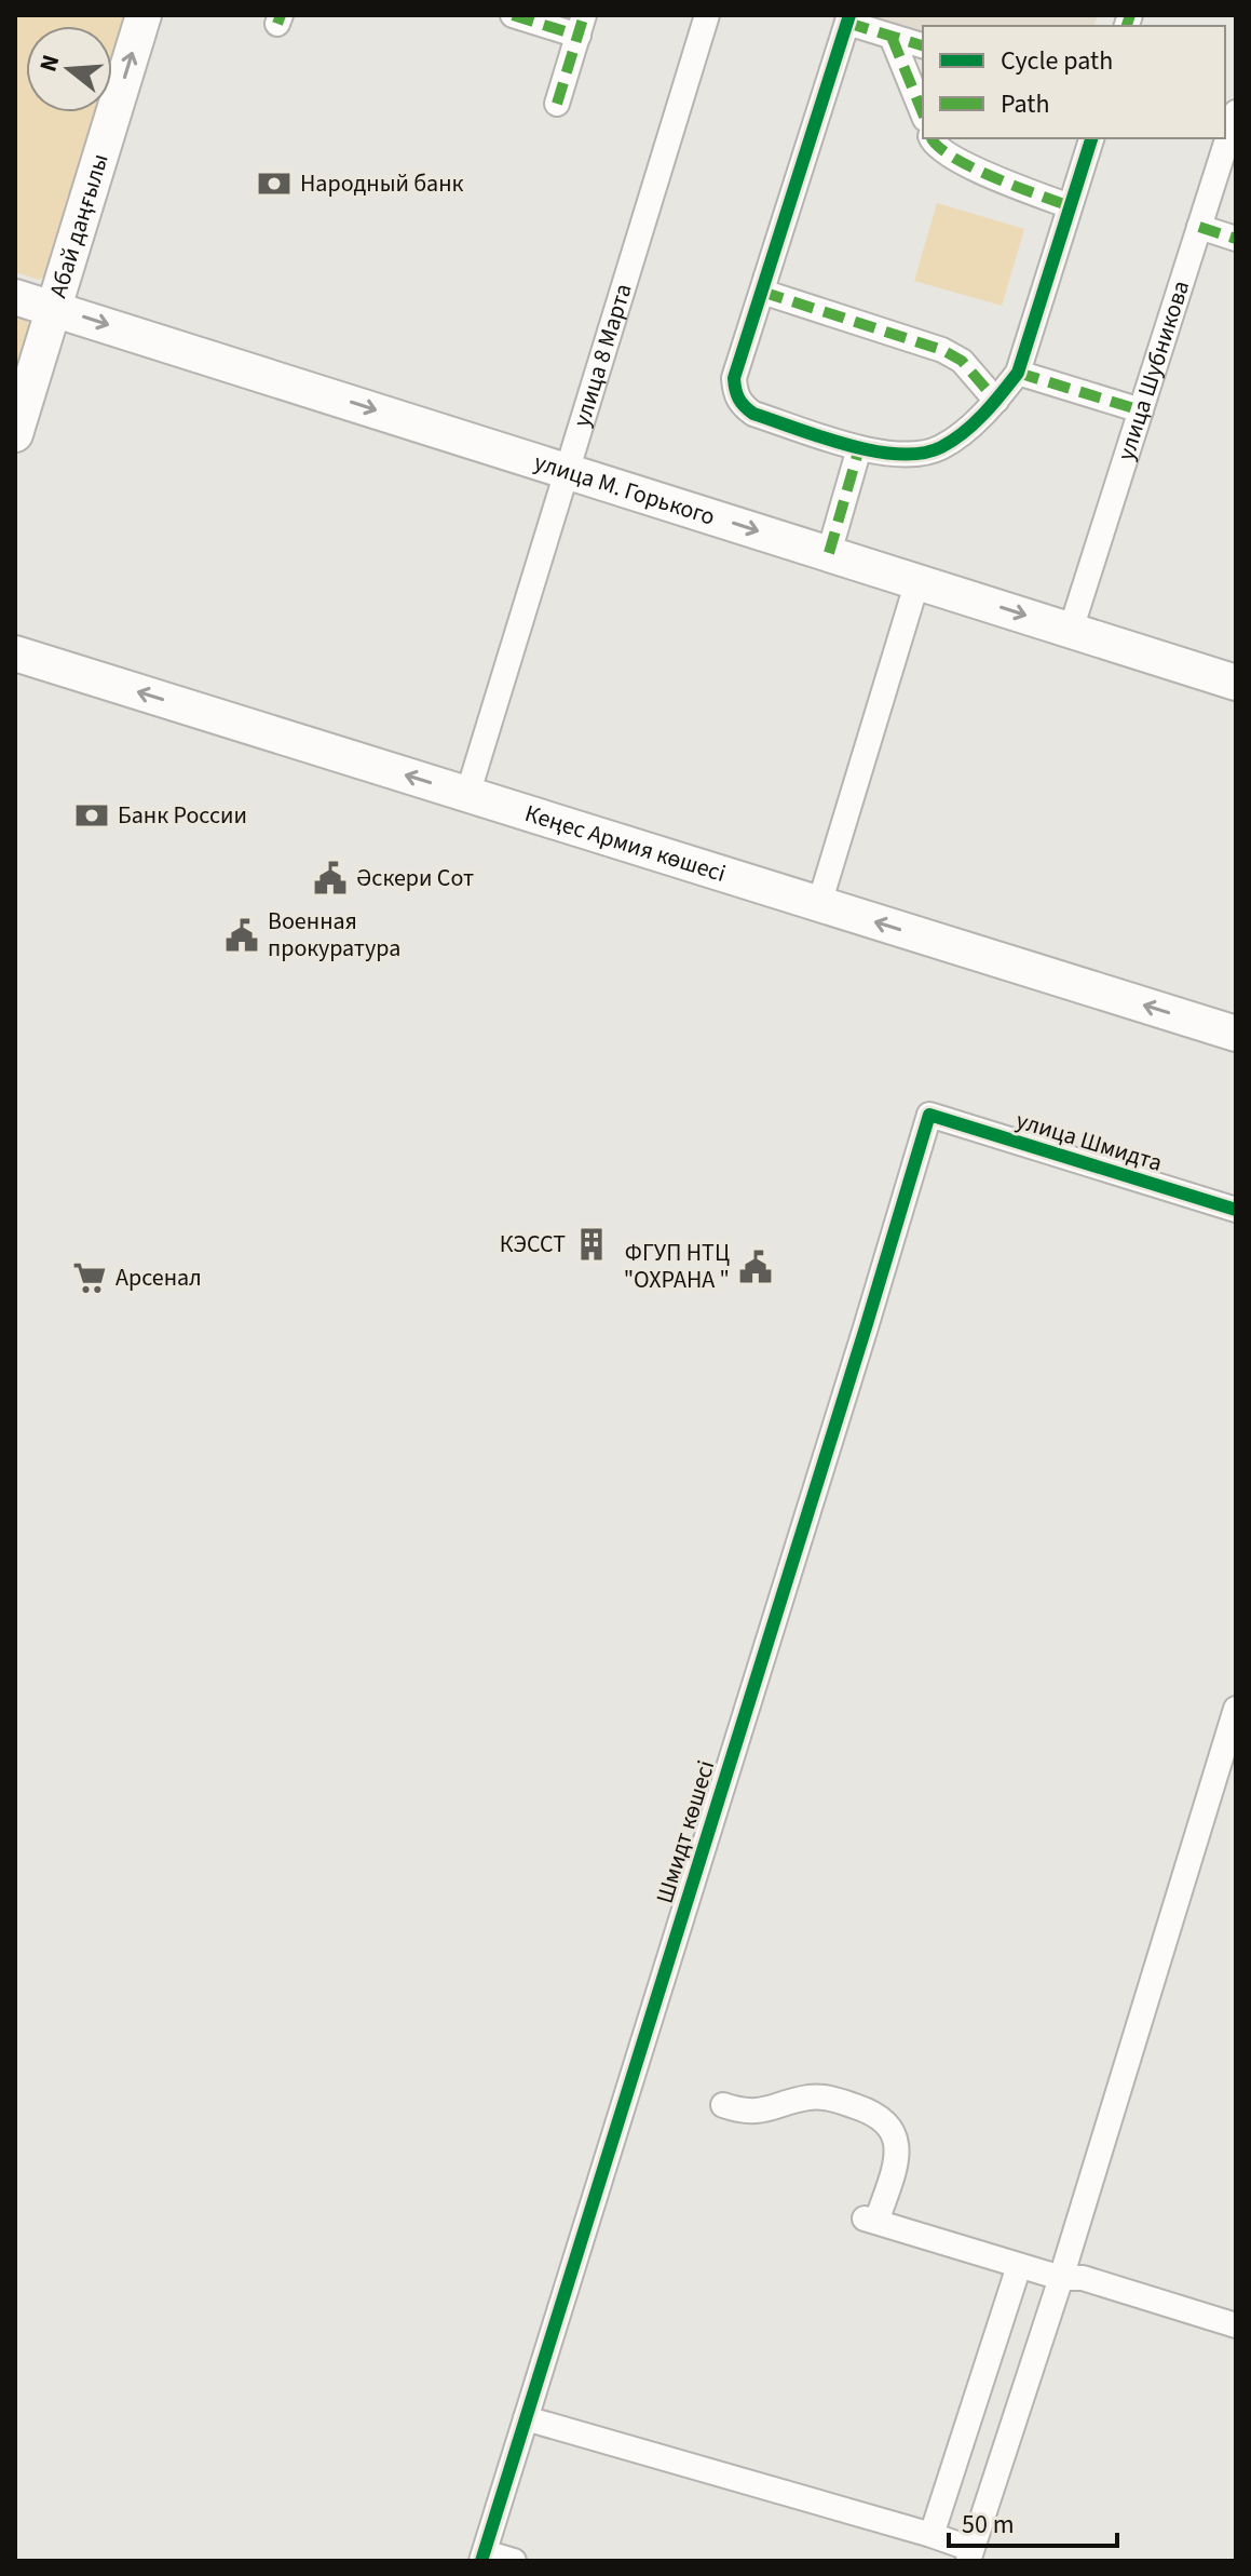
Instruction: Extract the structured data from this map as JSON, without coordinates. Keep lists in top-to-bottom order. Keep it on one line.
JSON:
{"streets":{"main road":["Абай даңғылы","улица М. Горького","Кеңес Армия көшесі"],"street":["улица 8 Марта","улица Шубникова","улица Шмидта","Шмидт көшесі"]},"crossings":[["Абай даңғылы","улица М. Горького"],["улица 8 Марта","улица М. Горького"],["улица 8 Марта","Кеңес Армия көшесі"],["улица Шубникова","улица М. Горького"],["улица Шмидта","Шмидт көшесі"]],"one_way":["Абай даңғылы","улица М. Горького","Кеңес Армия көшесі"],"places":{"bank":["Народный банк","Банк России"],"public building":["Әскери Сот","Военная прокуратура","ФГУП НТЦ \"ОХРАНА \""],"building":["КЭССТ"],"supermarket":["Арсенал"]},"legend":["Cycle path","Path"],"scale_bar":"50 m","north":"left"}
